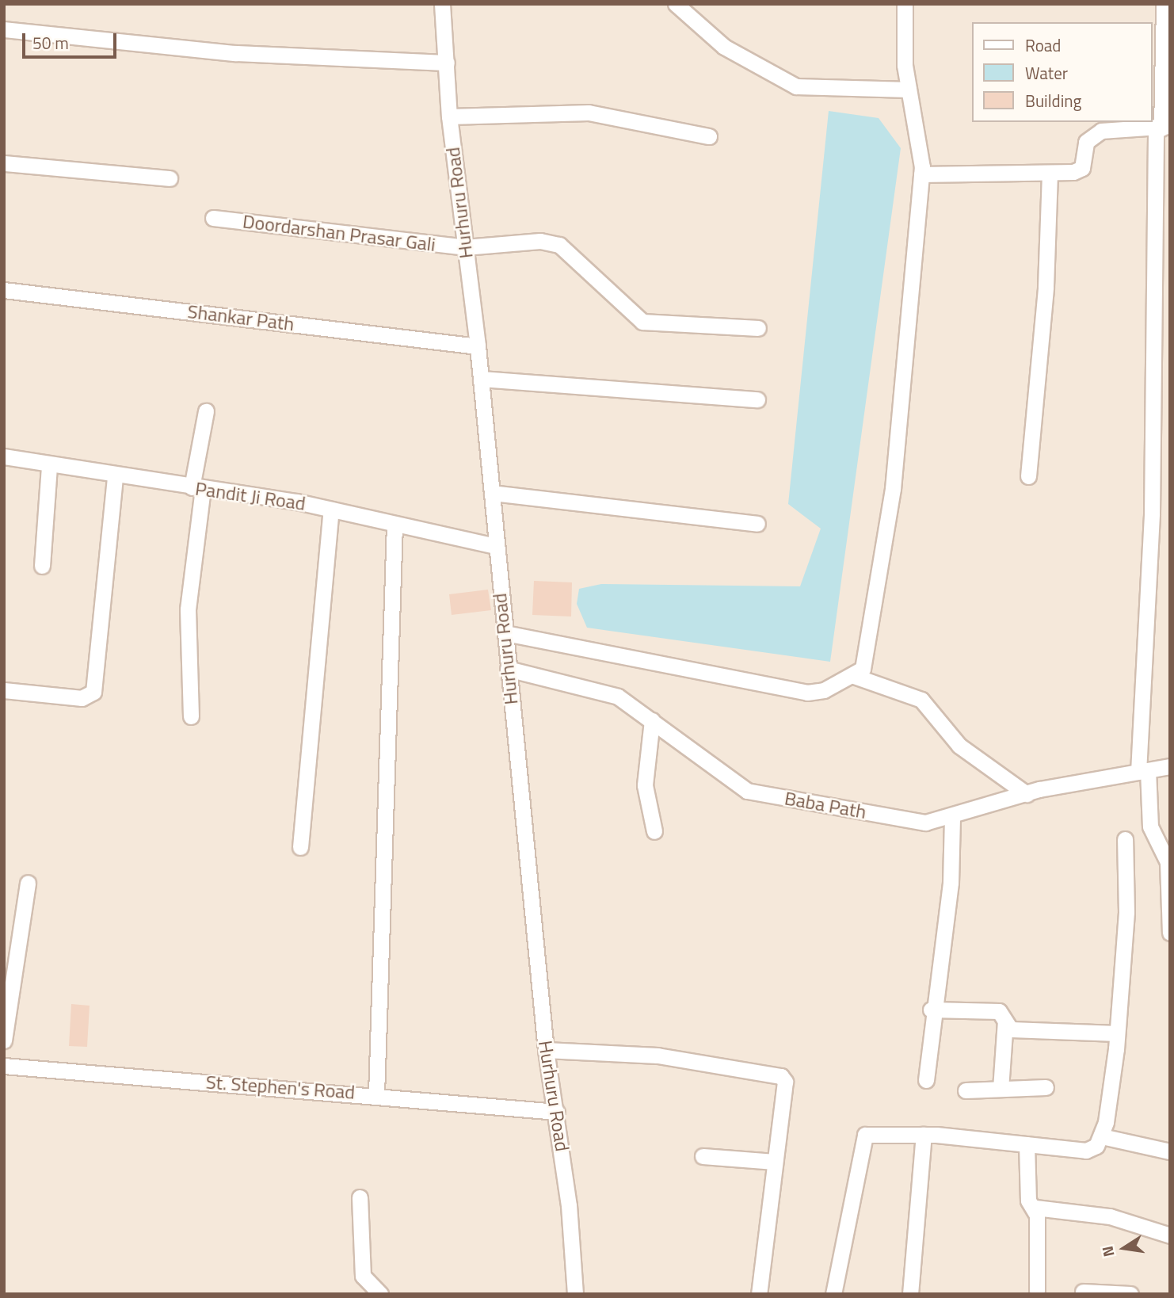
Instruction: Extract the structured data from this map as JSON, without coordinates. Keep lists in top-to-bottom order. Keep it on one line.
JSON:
{"streets":{"street":["Hurhuru Road","Doordarshan Prasar Gali","Shankar Path","Pandit Ji Road","Baba Path","St. Stephen's Road"]},"crossings":[["Hurhuru Road","Doordarshan Prasar Gali"],["Hurhuru Road","Shankar Path"],["Hurhuru Road","Pandit Ji Road"],["Hurhuru Road","Baba Path"],["Hurhuru Road","St. Stephen's Road"]],"legend":["Road","Water","Building"],"scale_bar":"50 m","north":"left"}
